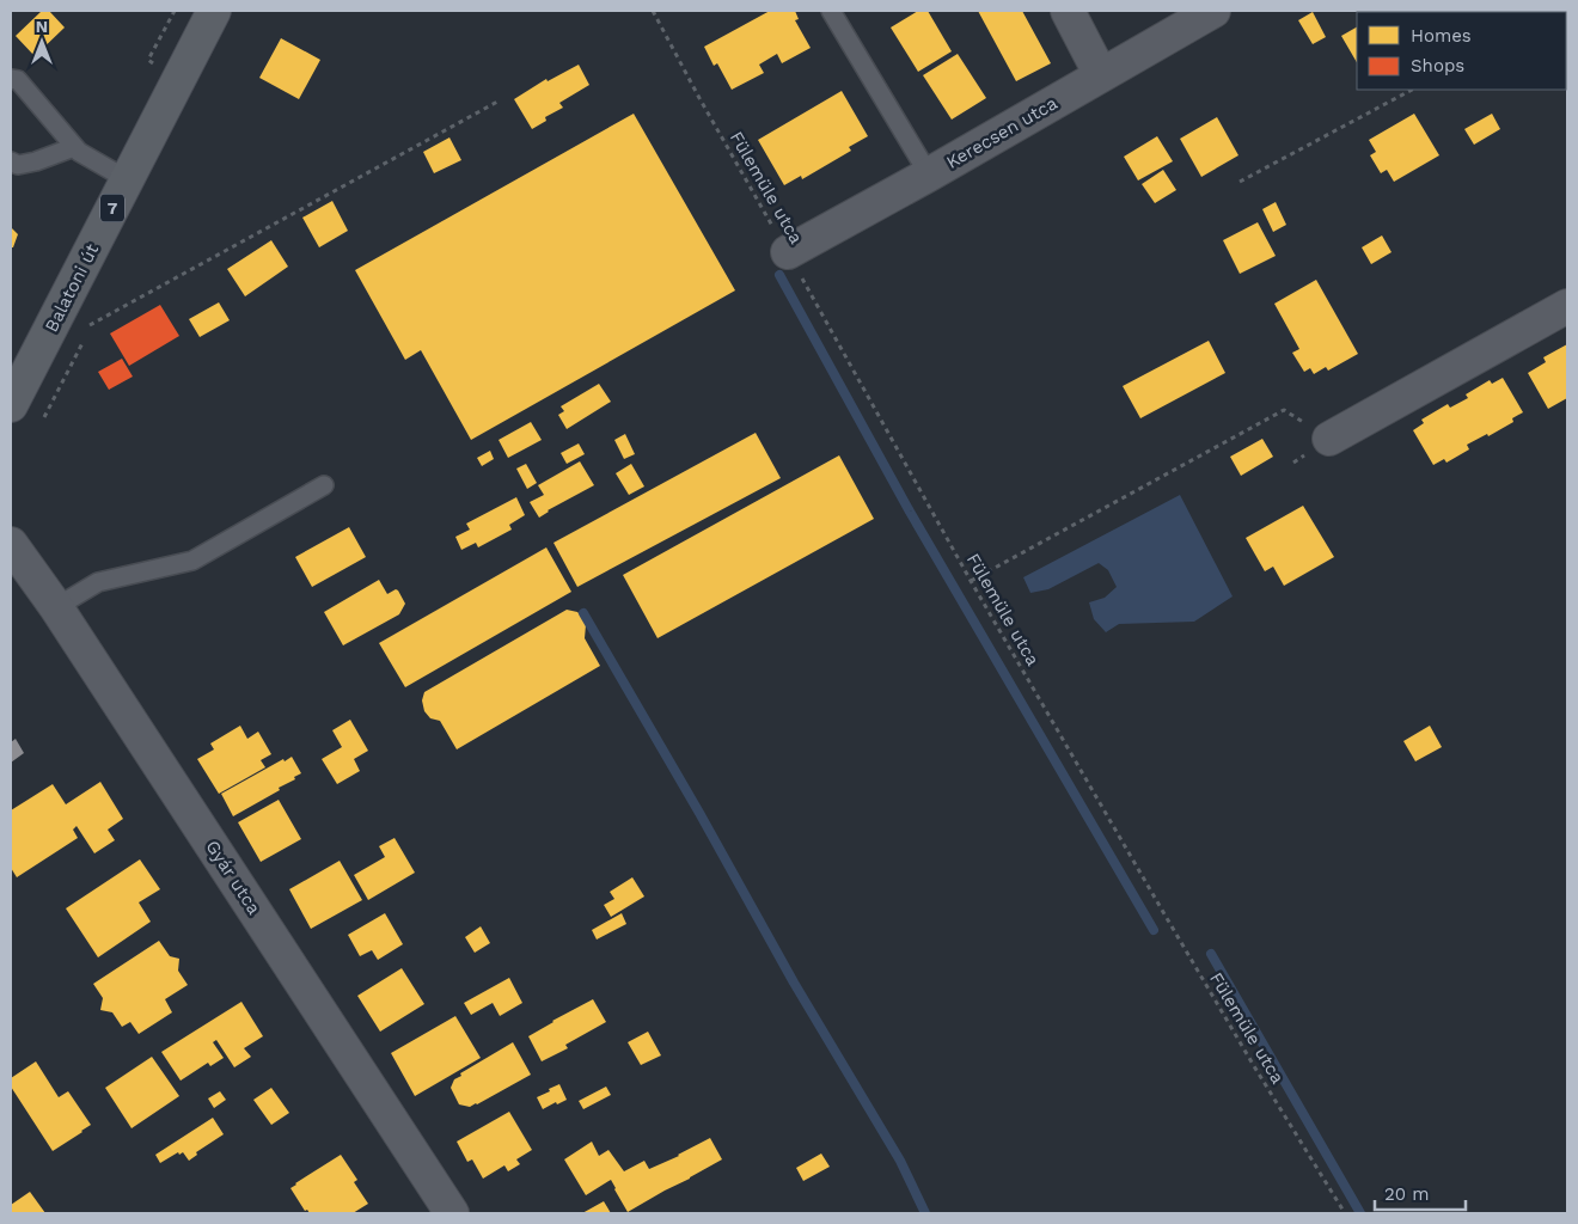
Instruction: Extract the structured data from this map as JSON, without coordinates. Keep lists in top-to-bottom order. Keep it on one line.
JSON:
{"streets":{"main road":["7","Balatoni út"],"street":["Kerecsen utca","Gyár utca"],"path":["Fülemüle utca"]},"crossings":[["Kerecsen utca","Fülemüle utca"]],"legend":["Homes","Shops"],"scale_bar":"20 m","north":"top"}
